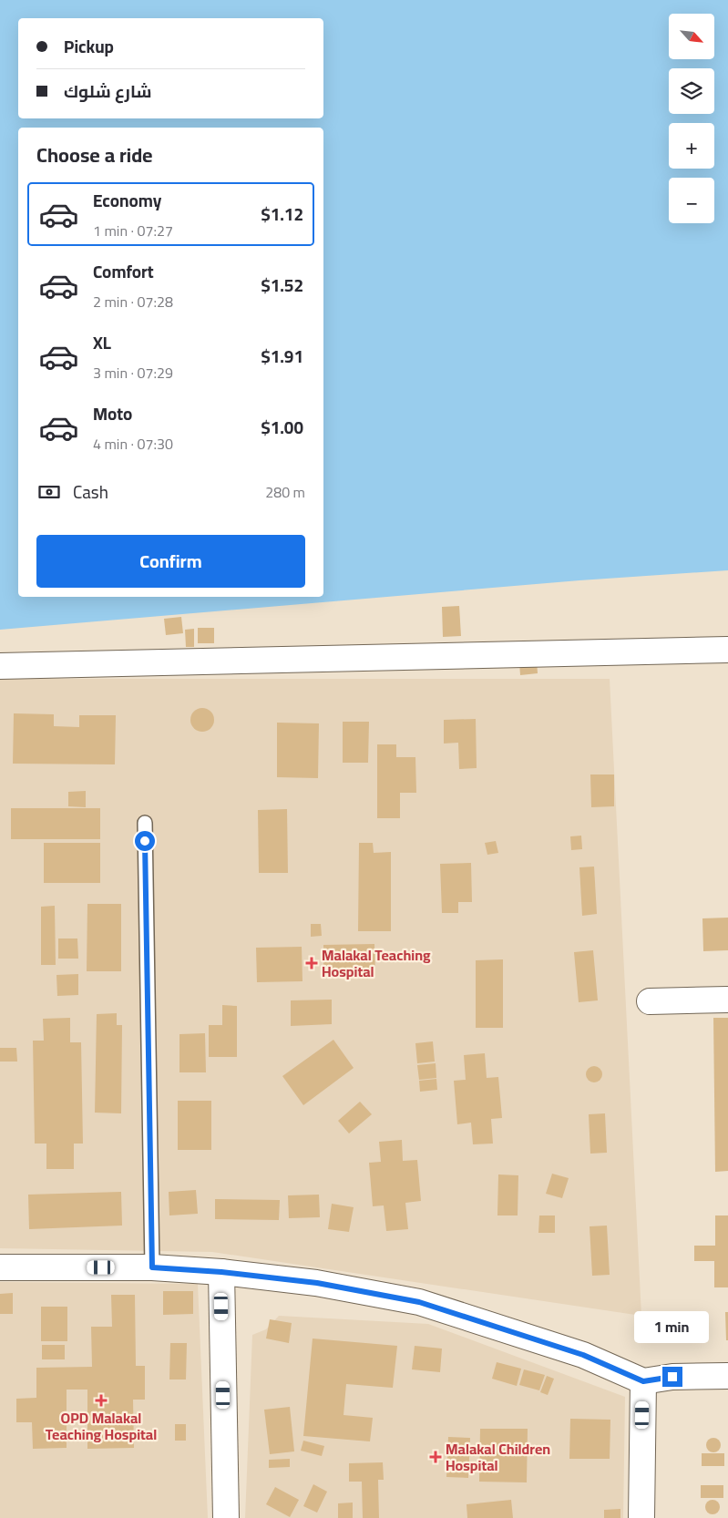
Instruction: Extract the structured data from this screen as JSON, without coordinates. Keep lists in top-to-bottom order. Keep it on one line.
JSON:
{"places":{"health":["Malakal Teaching Hospital","OPD Malakal Teaching Hospital","Malakal Children Hospital"]},"north":"bottom right","page":{"map_buttons":["+","−"],"banner":["Pickup","شارع شلوك"],"heading":"Choose a ride","list":[{"name":"Economy","note":"1 min · 07:27","value":"$1.12"},{"name":"Comfort","note":"2 min · 07:28","value":"$1.52"},{"name":"XL","note":"3 min · 07:29","value":"$1.91"},{"name":"Moto","note":"4 min · 07:30","value":"$1.00"}],"pay":["Cash","280 m"],"buttons":"Confirm","bubble":"1 min"}}
